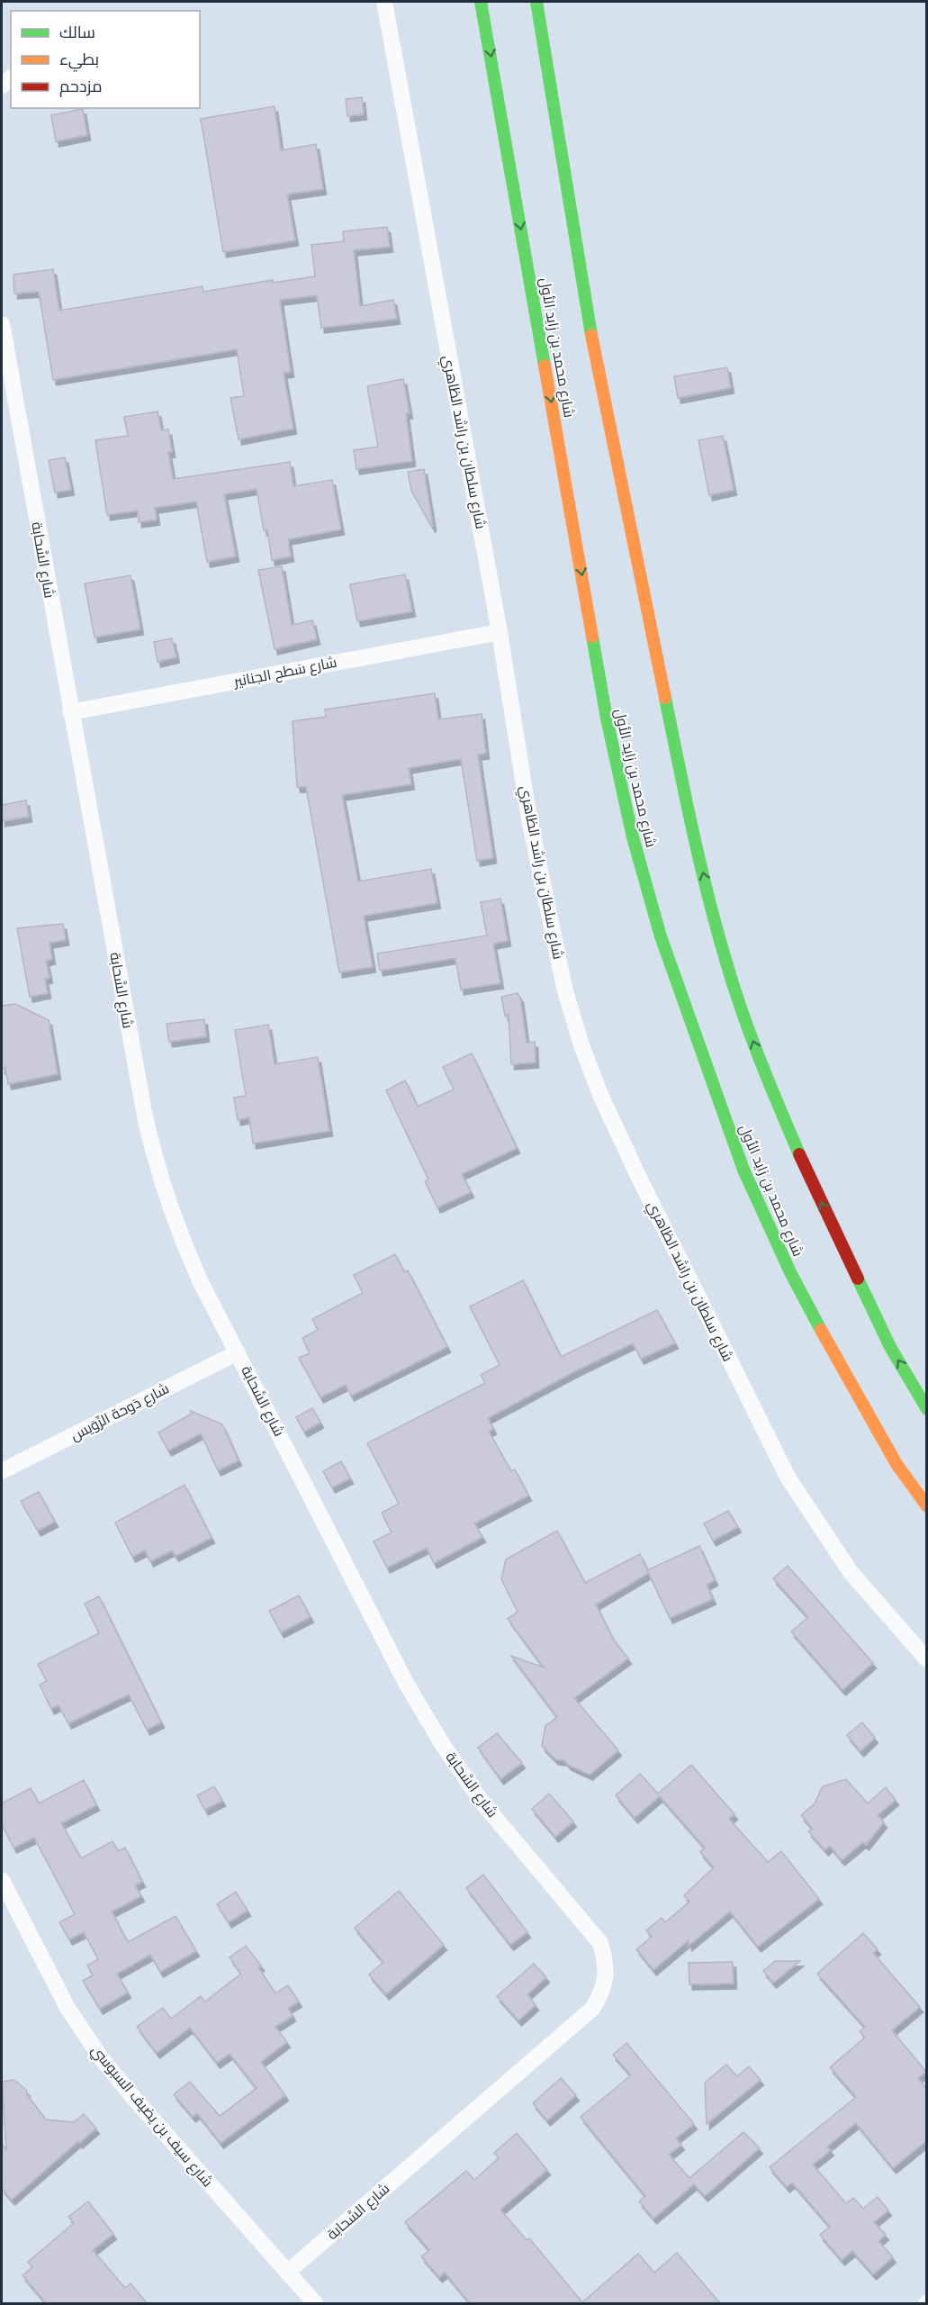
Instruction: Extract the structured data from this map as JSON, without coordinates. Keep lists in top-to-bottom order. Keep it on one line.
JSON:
{"streets":{"main road":["شارع محمد بن زايد الأول"],"street":["شارع سلطان بن راشد الظاهري","شارع السَّحابة","شارع سَطح الجنانير","شارع دَوحة الرِّوَيس","شارع سيف بن يضيف السبوسي"]},"crossings":[["شارع سلطان بن راشد الظاهري","شارع سَطح الجنانير"],["شارع السَّحابة","شارع سَطح الجنانير"],["شارع السَّحابة","شارع دَوحة الرِّوَيس"],["شارع السَّحابة","شارع سيف بن يضيف السبوسي"]],"legend":["سالك","بطيء","مزدحم"]}
